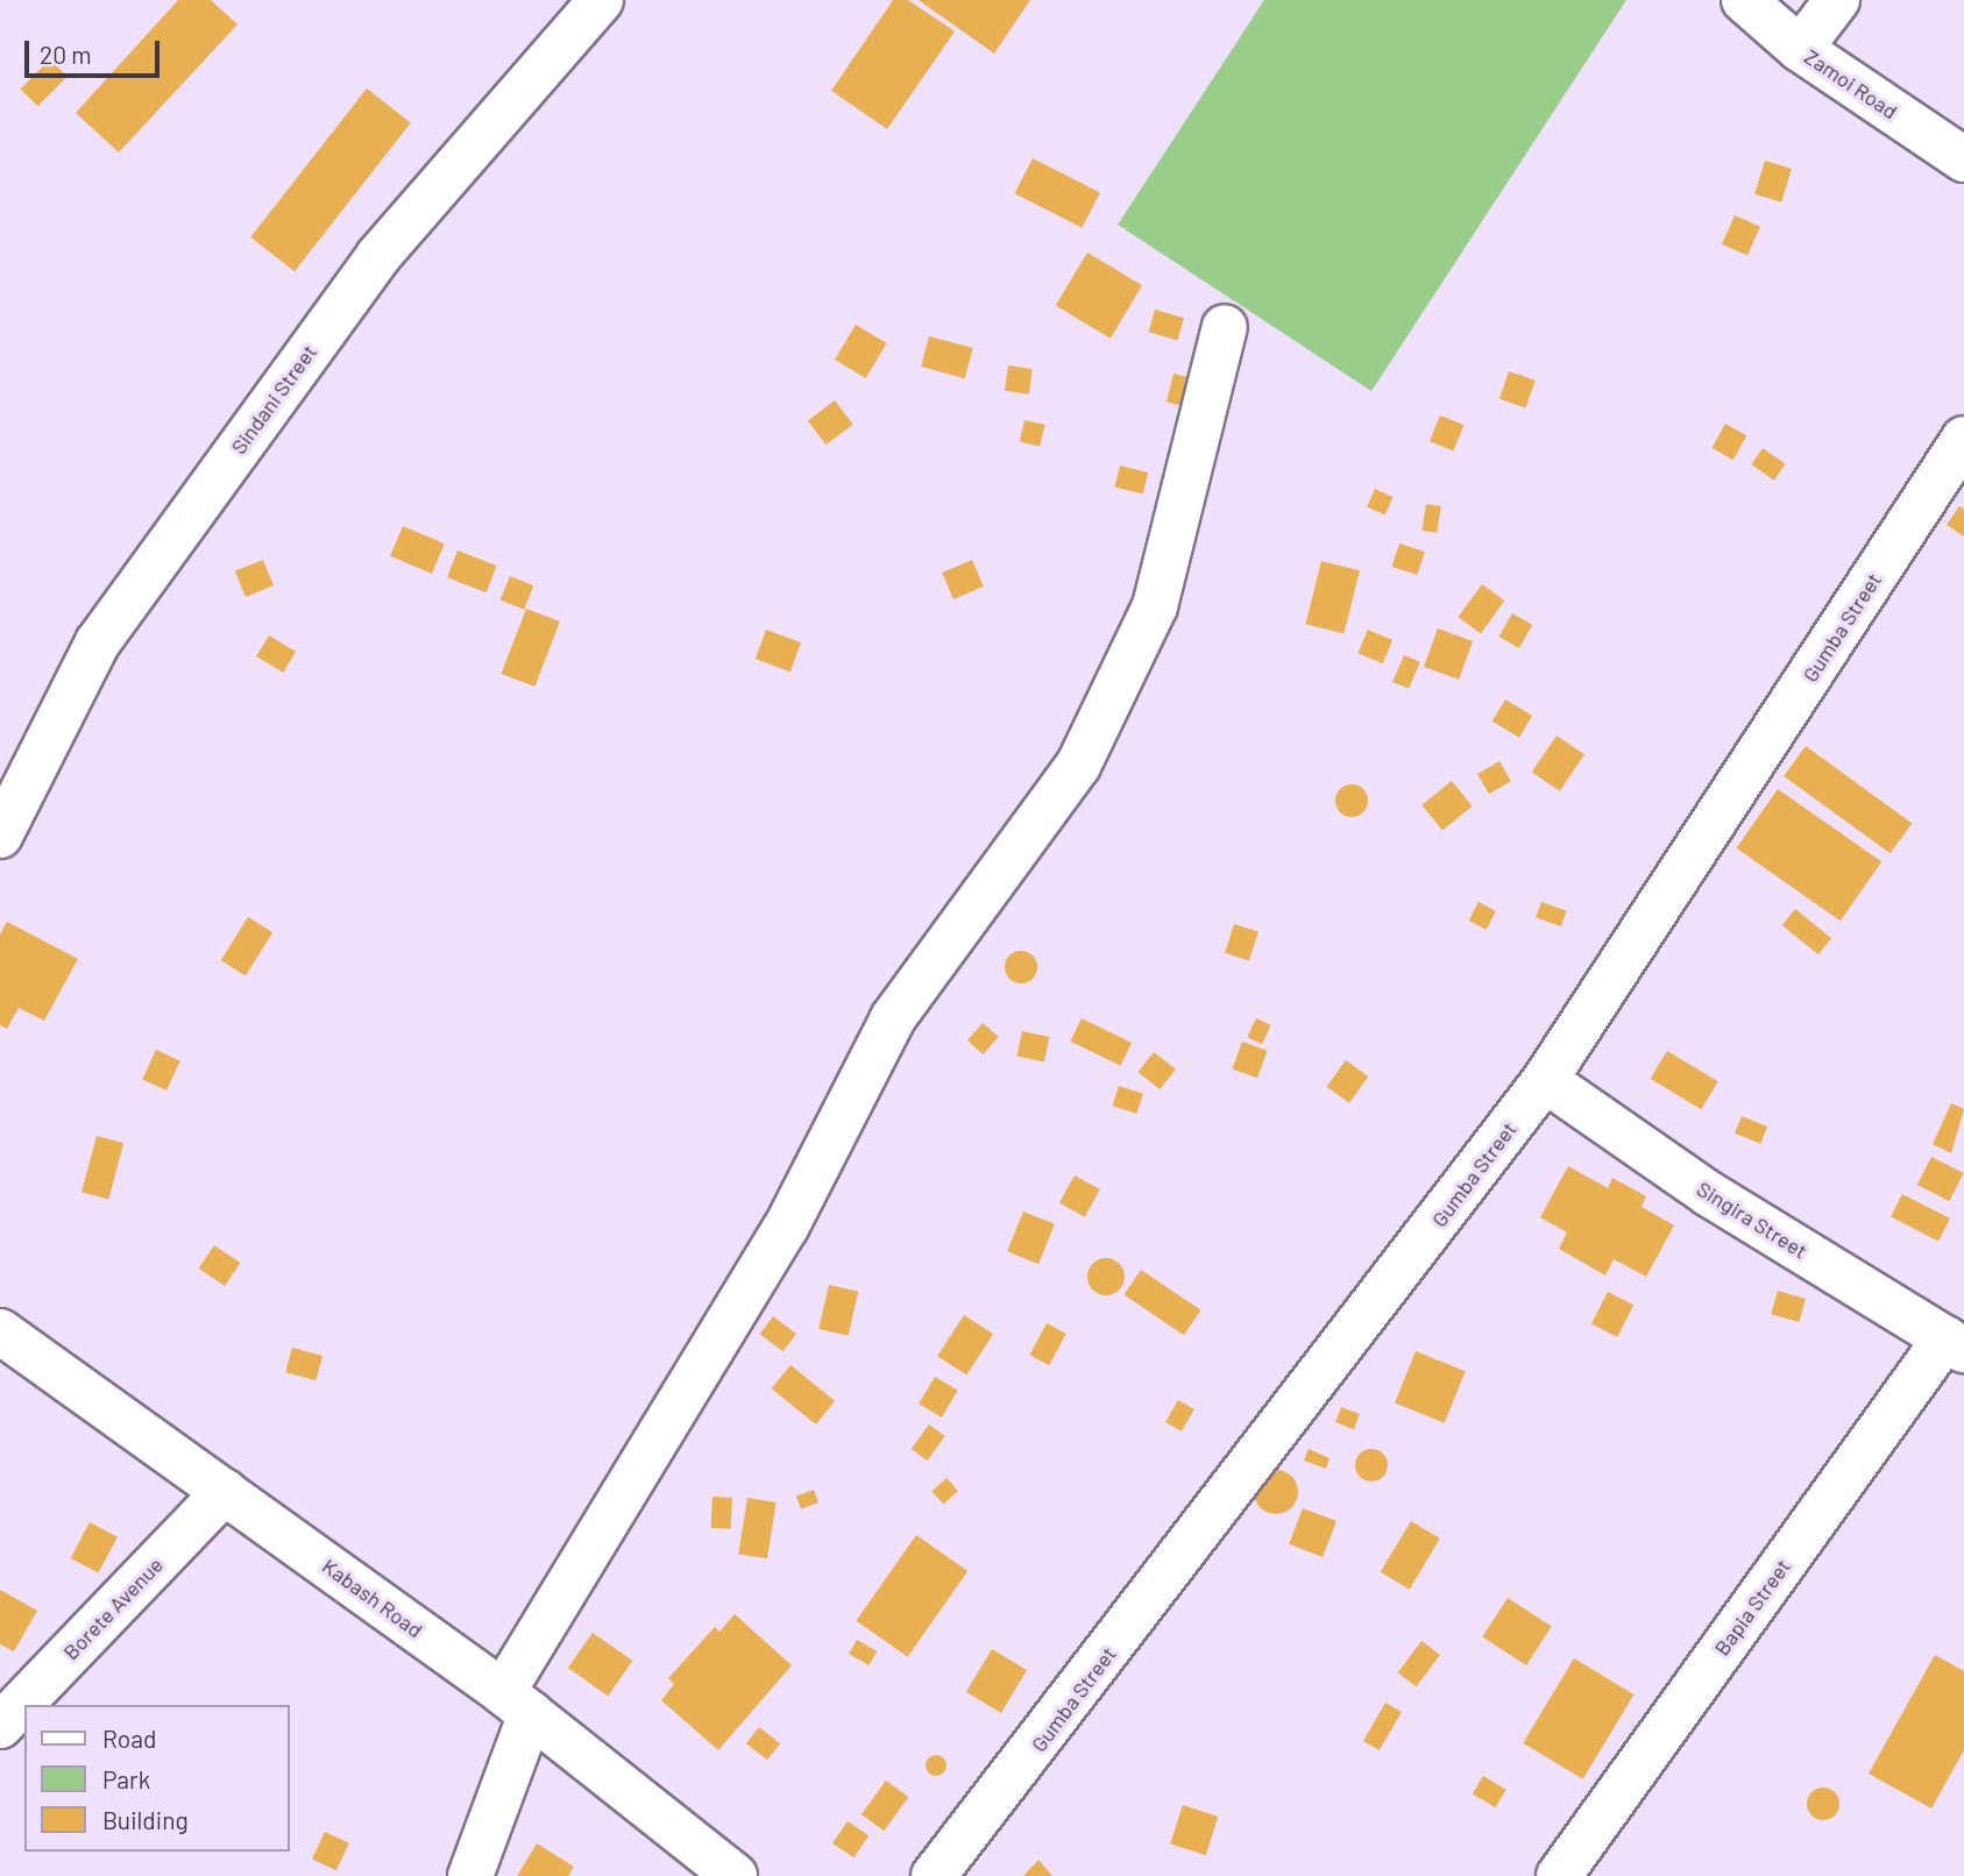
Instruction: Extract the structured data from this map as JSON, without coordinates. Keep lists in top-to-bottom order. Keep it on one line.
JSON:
{"streets":{"street":["Zamoi Road","Sindani Street","Gumba Street","Singira Street","Kabash Road","Bapia Street","Borete Avenue"]},"crossings":[["Gumba Street","Singira Street"],["Singira Street","Bapia Street"],["Kabash Road","Borete Avenue"]],"legend":["Road","Park","Building"],"scale_bar":"20 m"}
